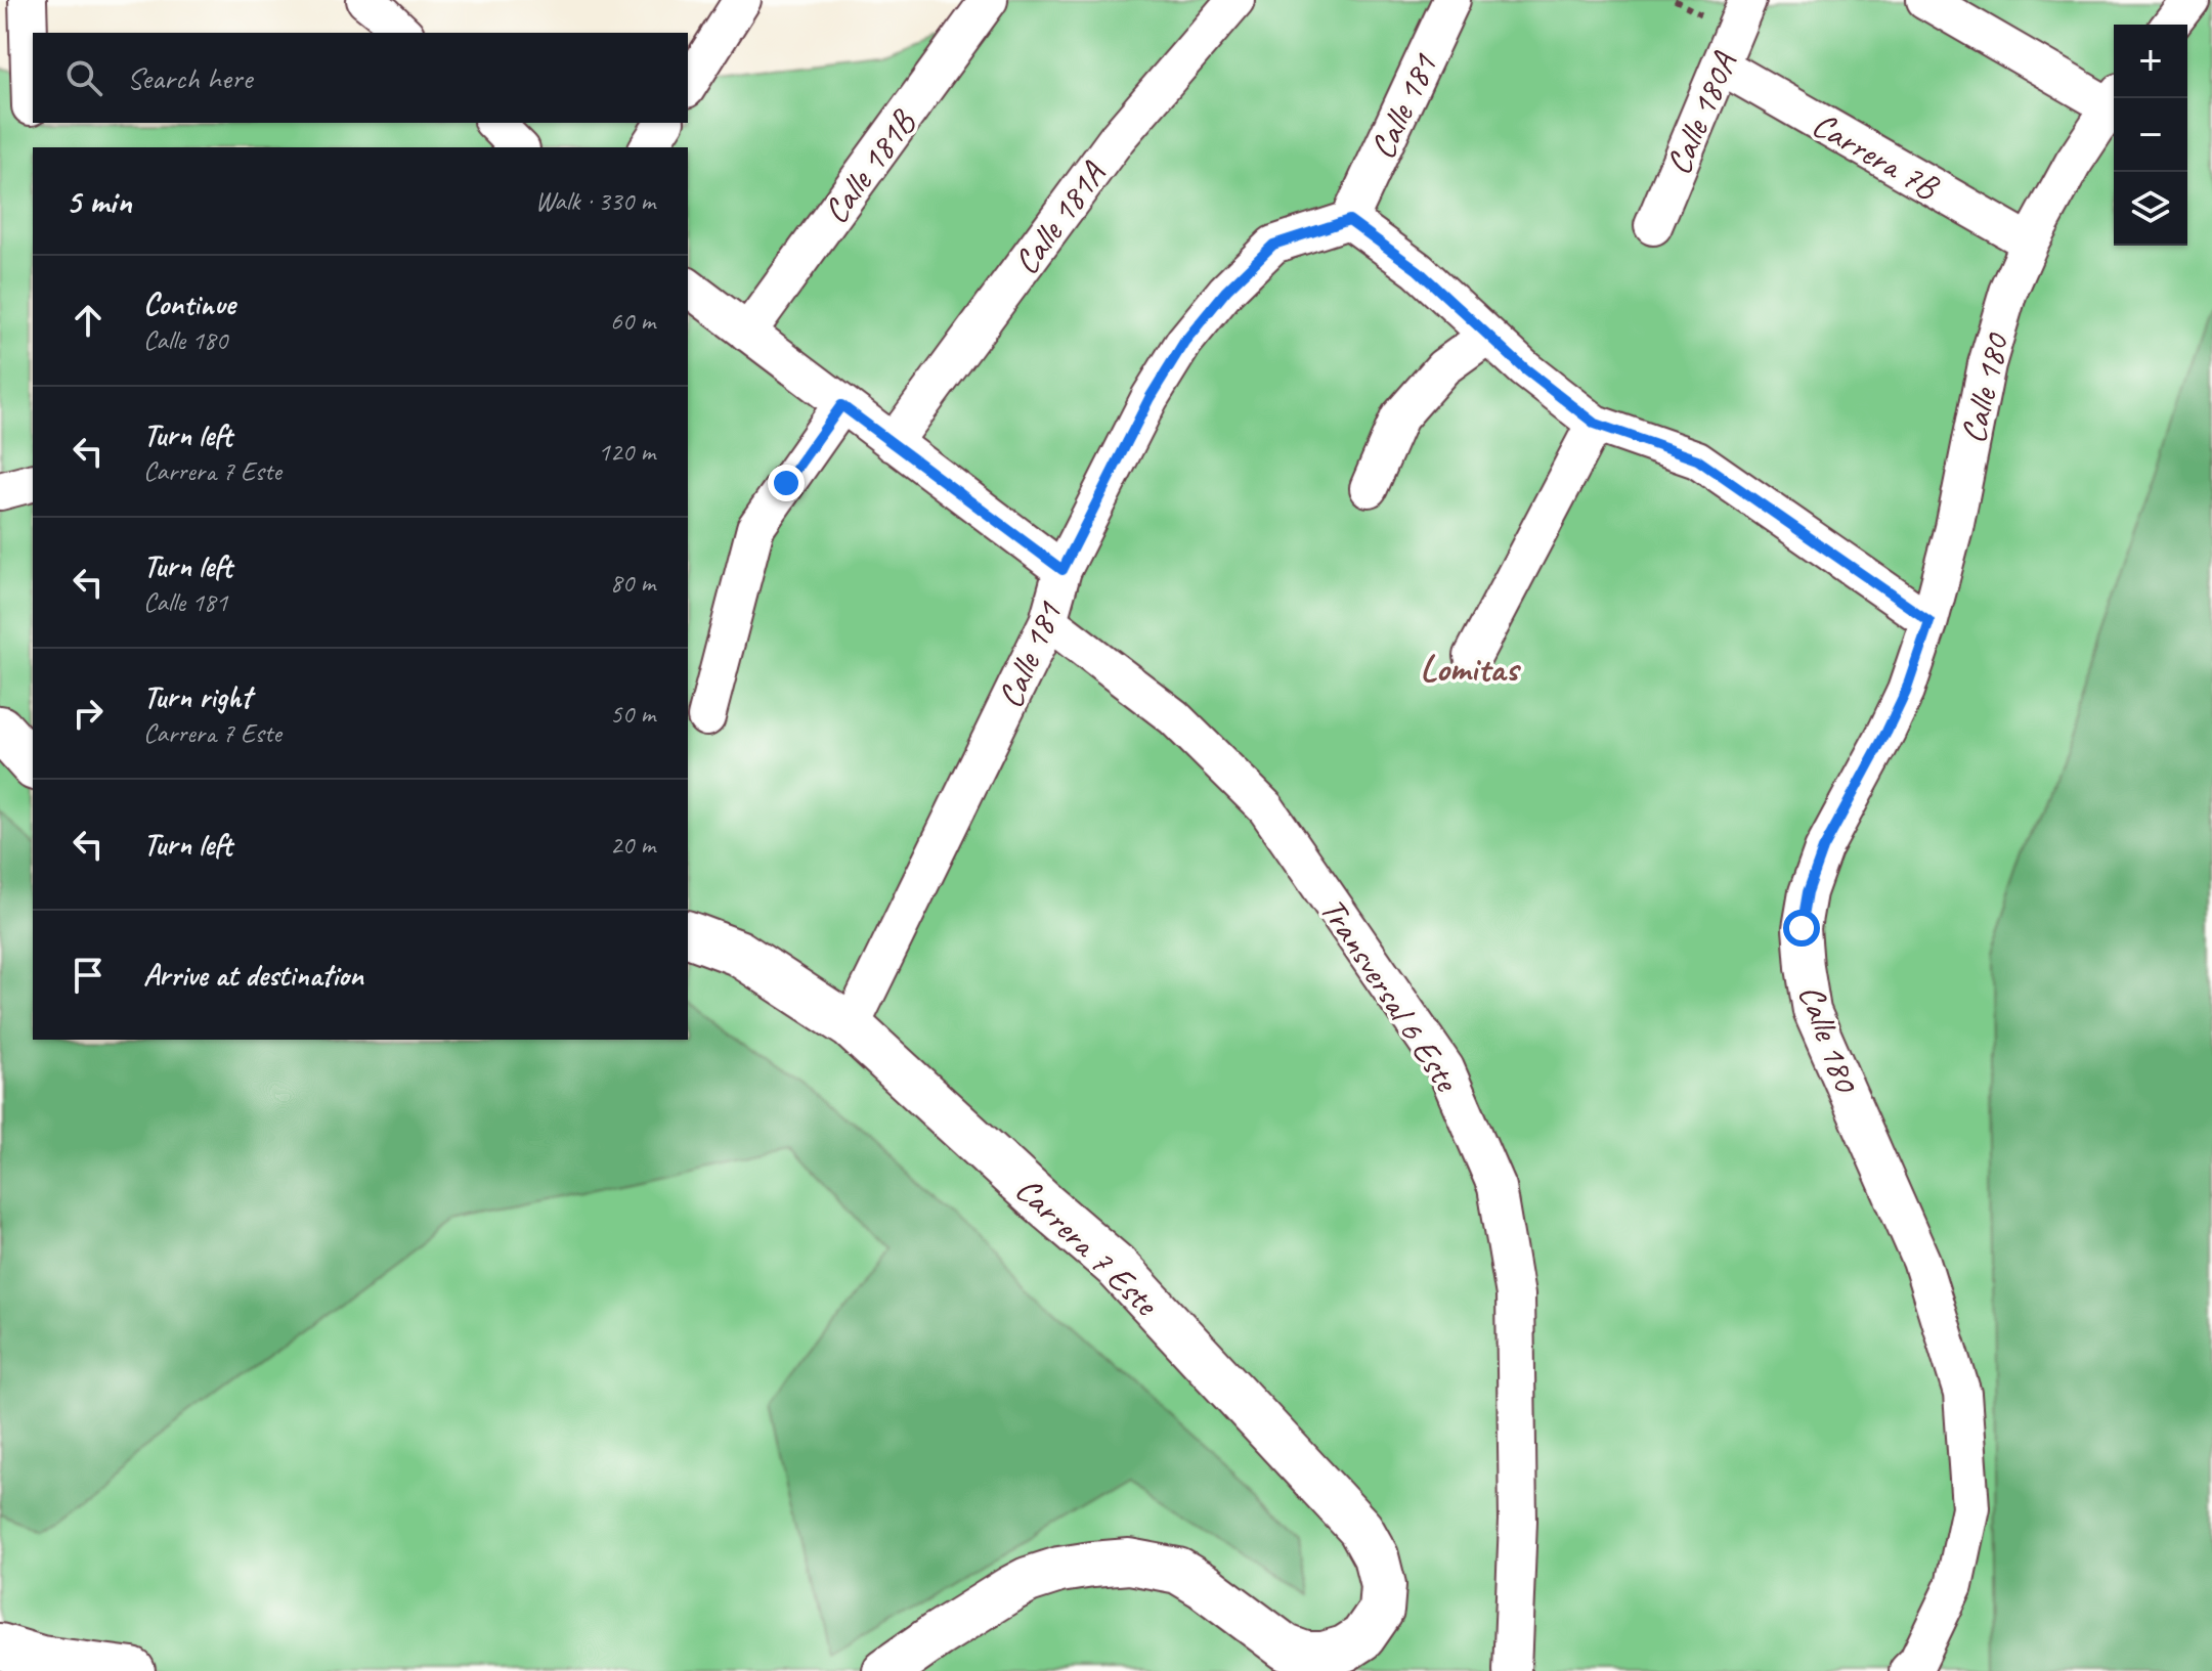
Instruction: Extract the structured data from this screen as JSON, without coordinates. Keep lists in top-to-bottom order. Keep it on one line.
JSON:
{"streets":{"main road":["Carrera 7 Este"],"street":["Calle 181","Calle 180A","Carrera 7B","Calle 181B","Calle 181A","Calle 180","Transversal 6 Este"]},"crossings":[["Calle 181","Transversal 6 Este"],["Calle 181","Carrera 7 Este"],["Calle 180A","Carrera 7B"],["Carrera 7B","Calle 180"]],"districts":["Lomitas"],"page":{"map_buttons":["+","−"],"search":"Search here","heading":["5 min","Walk · 330 m"],"list":[["Continue","Calle 180","60 m"],["Turn left","Carrera 7 Este","120 m"],["Turn left","Calle 181","80 m"],["Turn right","Carrera 7 Este","50 m"],["Turn left","20 m"],"Arrive at destination"]}}
